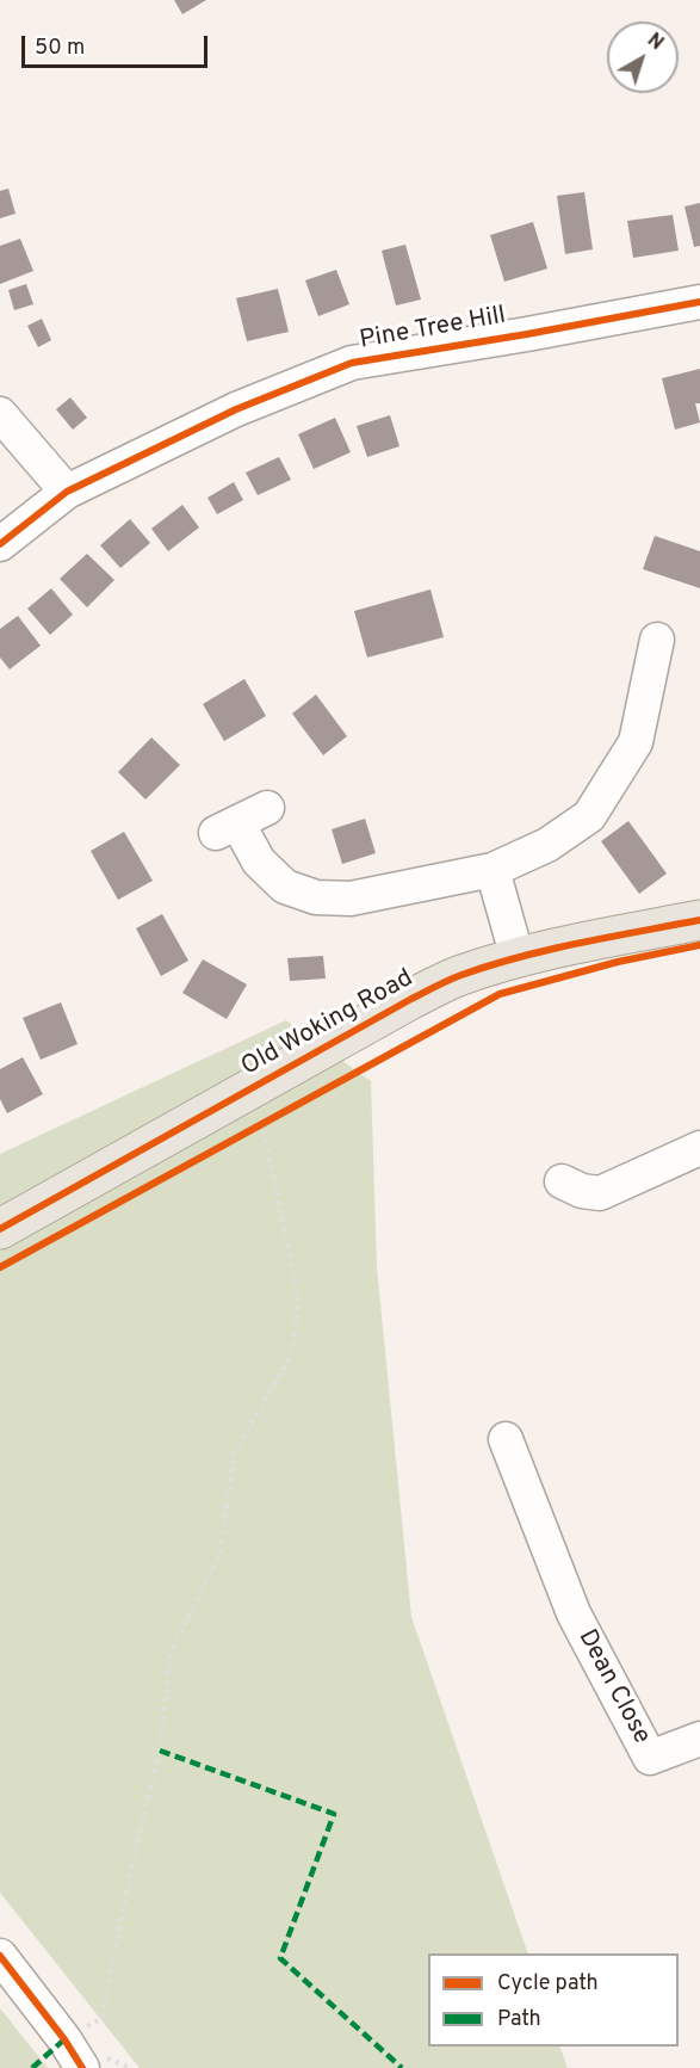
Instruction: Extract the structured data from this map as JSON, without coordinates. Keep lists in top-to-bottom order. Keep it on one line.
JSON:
{"streets":{"main road":["Old Woking Road"],"street":["Pine Tree Hill","Dean Close"]},"legend":["Cycle path","Path"],"scale_bar":"50 m","north":"top right"}
